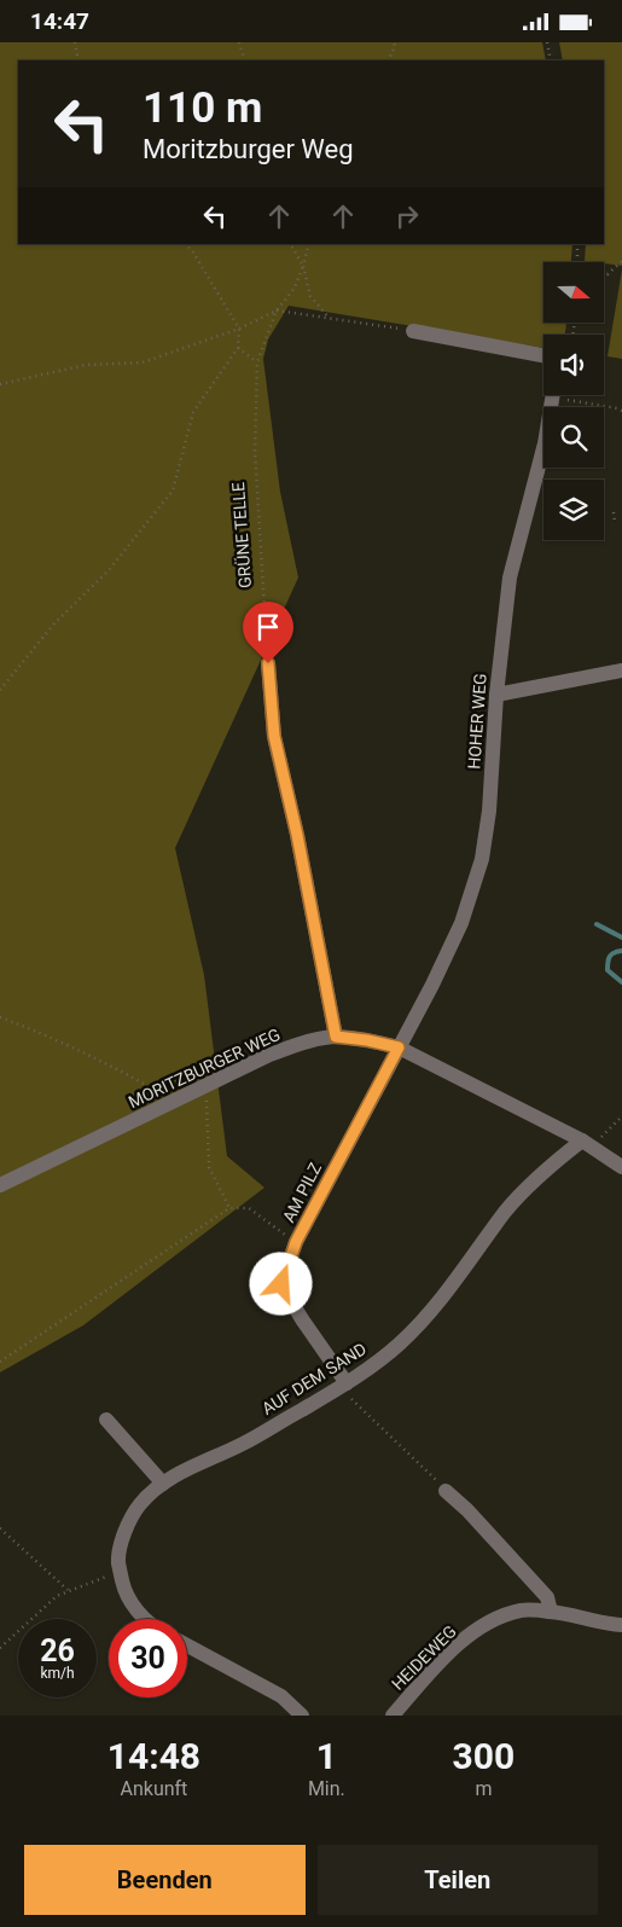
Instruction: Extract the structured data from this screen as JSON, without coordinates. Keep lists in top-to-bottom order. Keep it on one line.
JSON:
{"streets":{"street":["HOHER WEG","MORITZBURGER WEG","AM PILZ","AUF DEM SAND","HEIDEWEG"],"path":["GRÜNE TELLE"]},"crossings":[["HOHER WEG","MORITZBURGER WEG"],["HOHER WEG","AM PILZ"],["MORITZBURGER WEG","AM PILZ"],["MORITZBURGER WEG","AUF DEM SAND"],["AM PILZ","AUF DEM SAND"]],"north":"right","page":{"status":"14:47","turn":["110 m","Moritzburger Weg"],"speed":"26 km/h","limit":"30","eta":["14:48","Ankunft","1","Min.","300","m"],"buttons":["Beenden","Teilen"]}}
